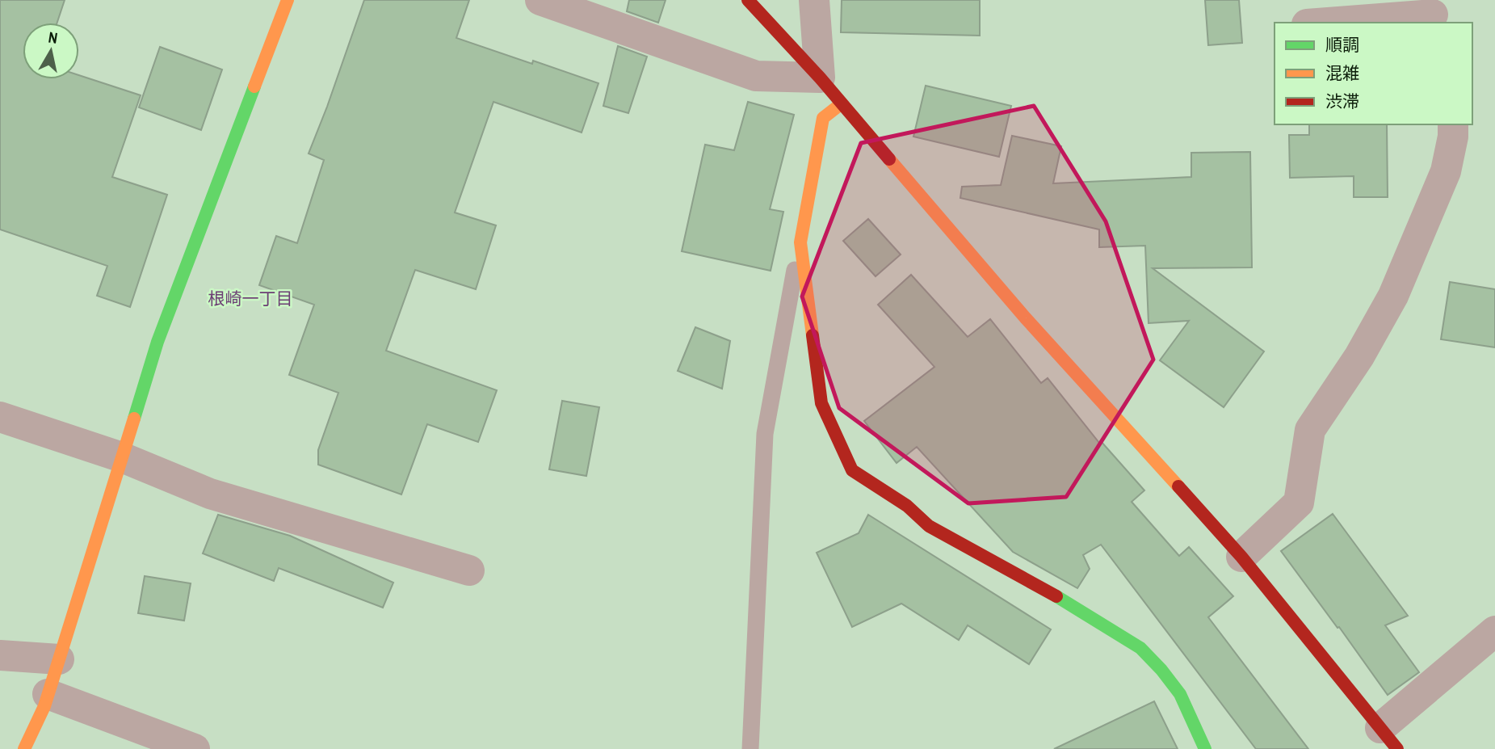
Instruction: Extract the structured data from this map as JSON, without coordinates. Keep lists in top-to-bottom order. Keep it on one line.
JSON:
{"districts":["根崎一丁目"],"legend":["順調","混雑","渋滞"],"north":"top"}
